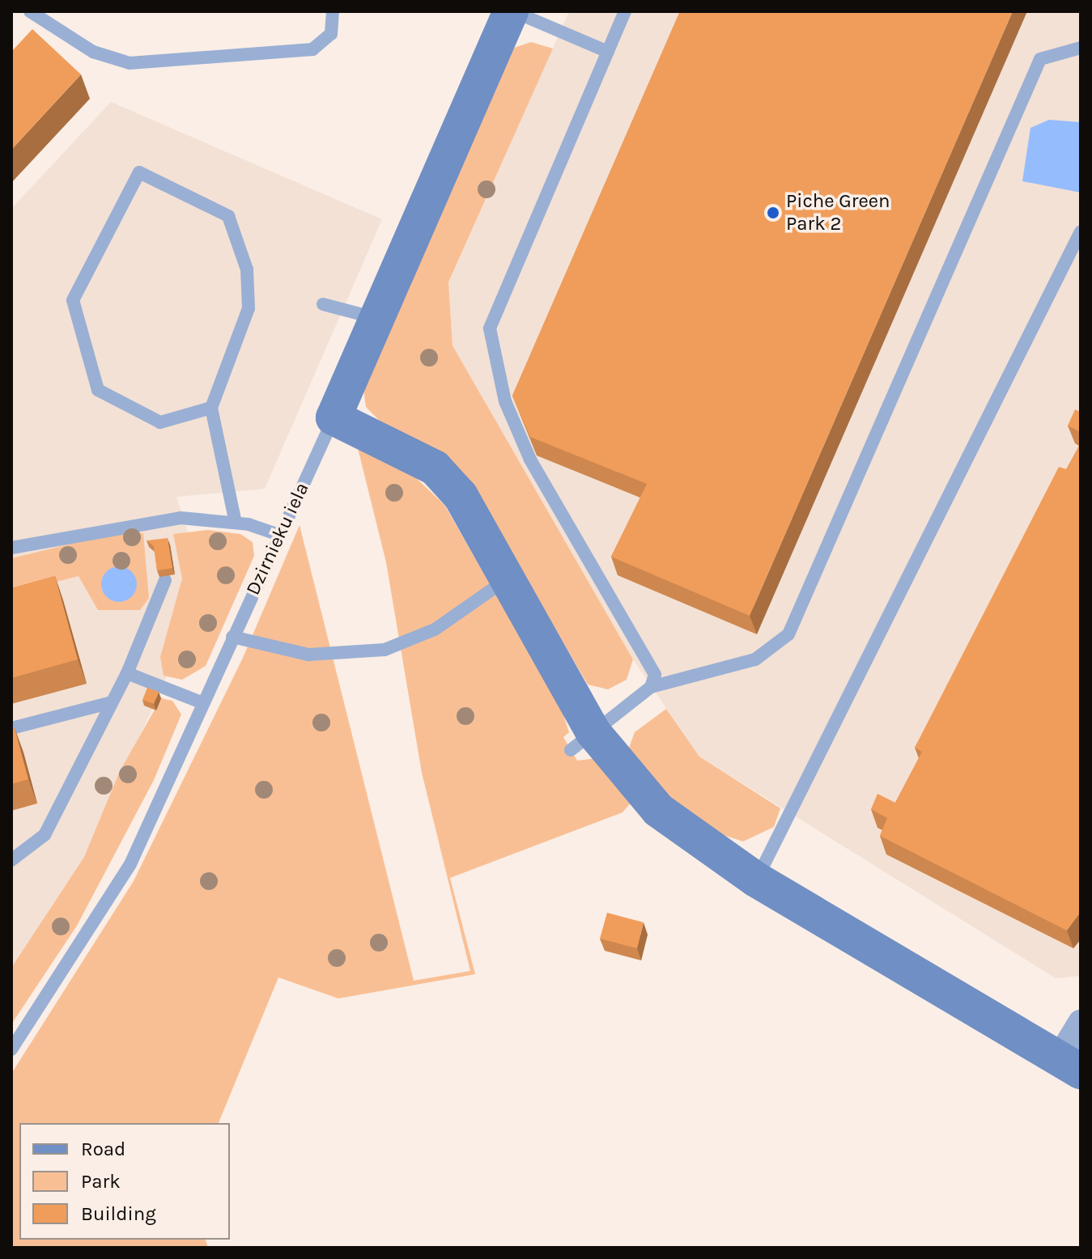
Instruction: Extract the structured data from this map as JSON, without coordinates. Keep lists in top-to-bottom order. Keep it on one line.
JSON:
{"streets":{"street":["Dzirnieku iela"]},"places":["Piche Green Park 2"],"legend":["Road","Park","Building"]}
